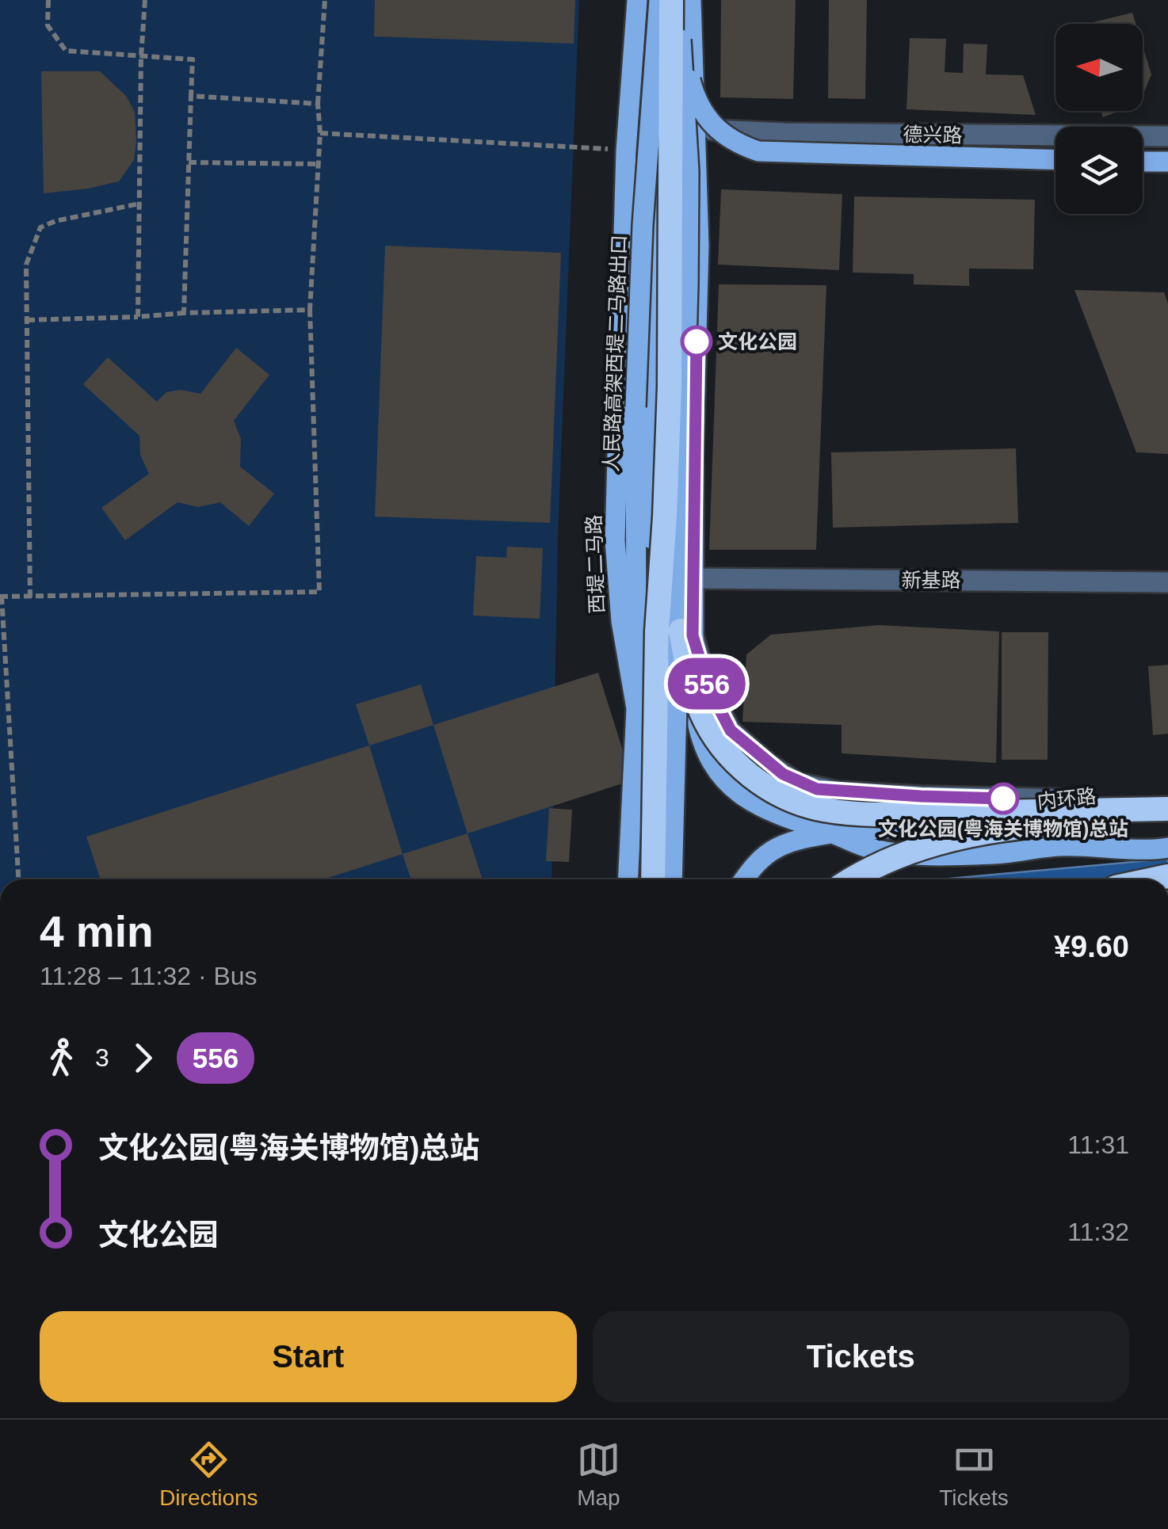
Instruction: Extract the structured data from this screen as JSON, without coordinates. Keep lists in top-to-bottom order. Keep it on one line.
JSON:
{"streets":{"highway":["内环路"],"main road":["人民路高架西堤二马路出口","西堤二马路"],"street":["德兴路","新基路"]},"crossings":[["人民路高架西堤二马路出口","西堤二马路"]],"places":["文化公园","文化公园(粤海关博物馆)总站"],"lines":["bus line 556"],"north":"left","page":{"on_map":"556","heading":["4 min","11:28 – 11:32 · Bus","¥9.60"],"legs":["3","556"],"list":[{"name":"文化公园(粤海关博物馆)总站","value":"11:31"},{"name":"文化公园","value":"11:32"}],"buttons":["Start","Tickets"],"tabs":["Directions","Map","Tickets"]}}
